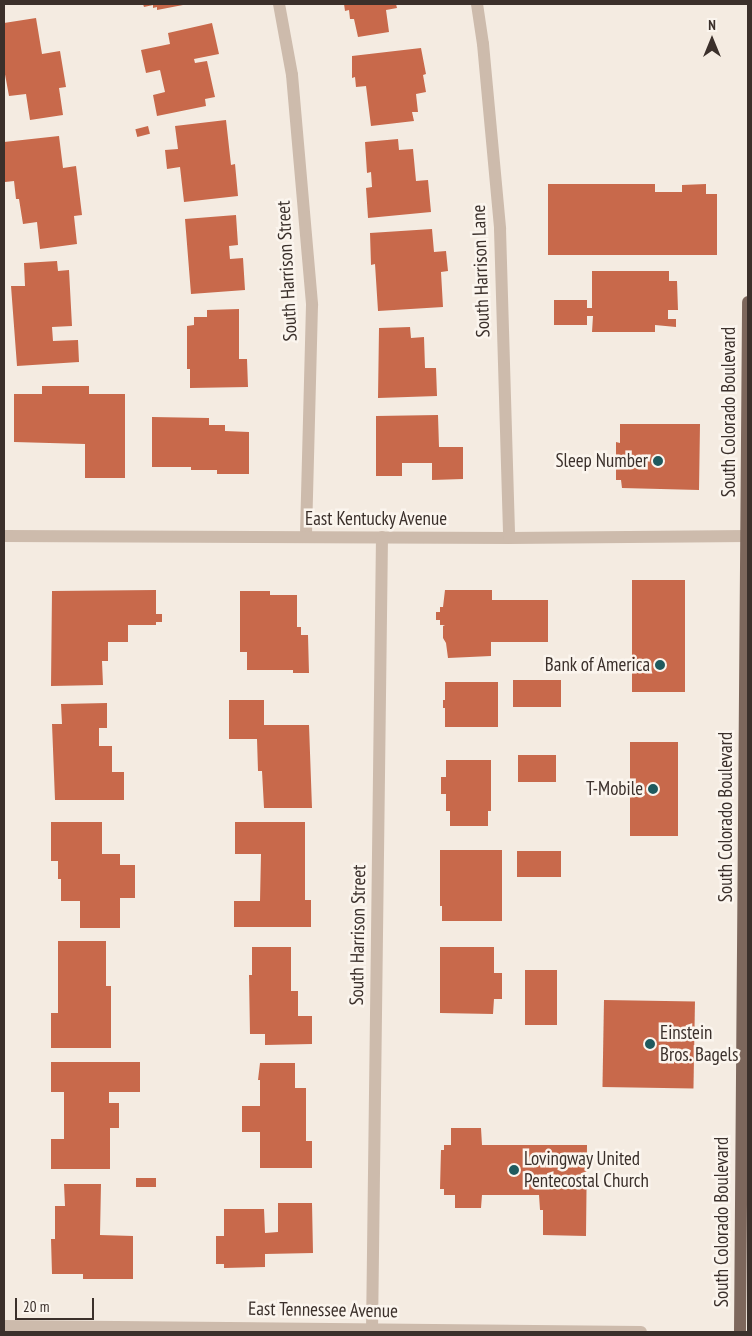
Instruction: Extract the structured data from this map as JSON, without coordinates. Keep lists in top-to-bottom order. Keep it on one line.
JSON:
{"streets":{"main road":["South Colorado Boulevard"],"street":["South Harrison Street","South Harrison Lane","East Kentucky Avenue","East Tennessee Avenue"]},"crossings":[["South Harrison Street","East Kentucky Avenue"],["South Harrison Street","East Tennessee Avenue"],["South Harrison Lane","East Kentucky Avenue"],["South Colorado Boulevard","East Kentucky Avenue"]],"places":["Sleep Number","Bank of America","T-Mobile","Einstein Bros. Bagels","Lovingway United Pentecostal Church"],"scale_bar":"20 m","north":"top"}
